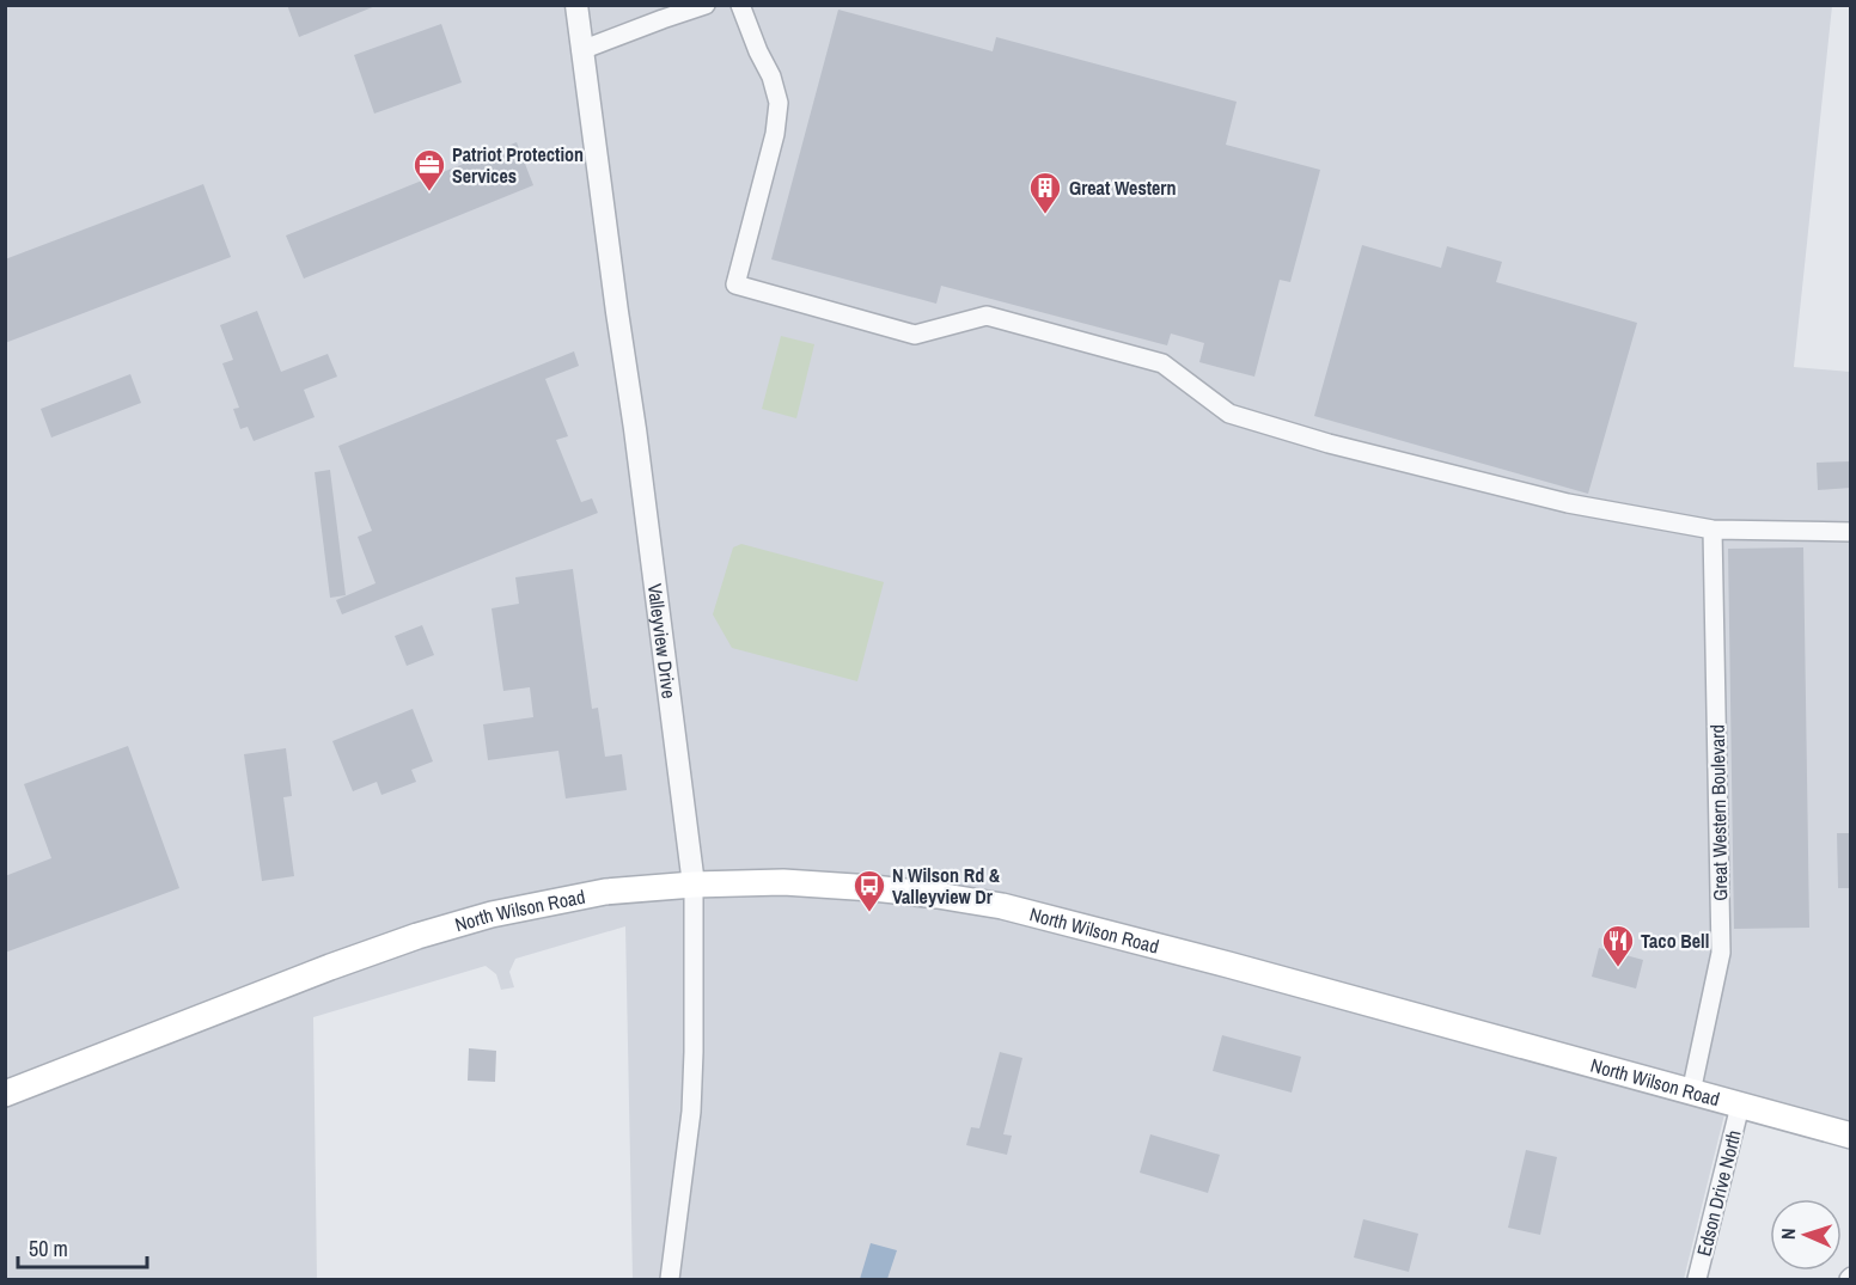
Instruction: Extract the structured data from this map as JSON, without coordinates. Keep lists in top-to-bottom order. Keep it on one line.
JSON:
{"streets":{"main road":["North Wilson Road"],"street":["Valleyview Drive","Great Western Boulevard","Edson Drive North"]},"crossings":[["Valleyview Drive","North Wilson Road"],["Great Western Boulevard","North Wilson Road"],["North Wilson Road","Edson Drive North"]],"places":{"office":["Patriot Protection Services"],"building":["Great Western"],"bus stop":["N Wilson Rd & Valleyview Dr"],"restaurant":["Taco Bell"]},"scale_bar":"50 m","north":"left"}
